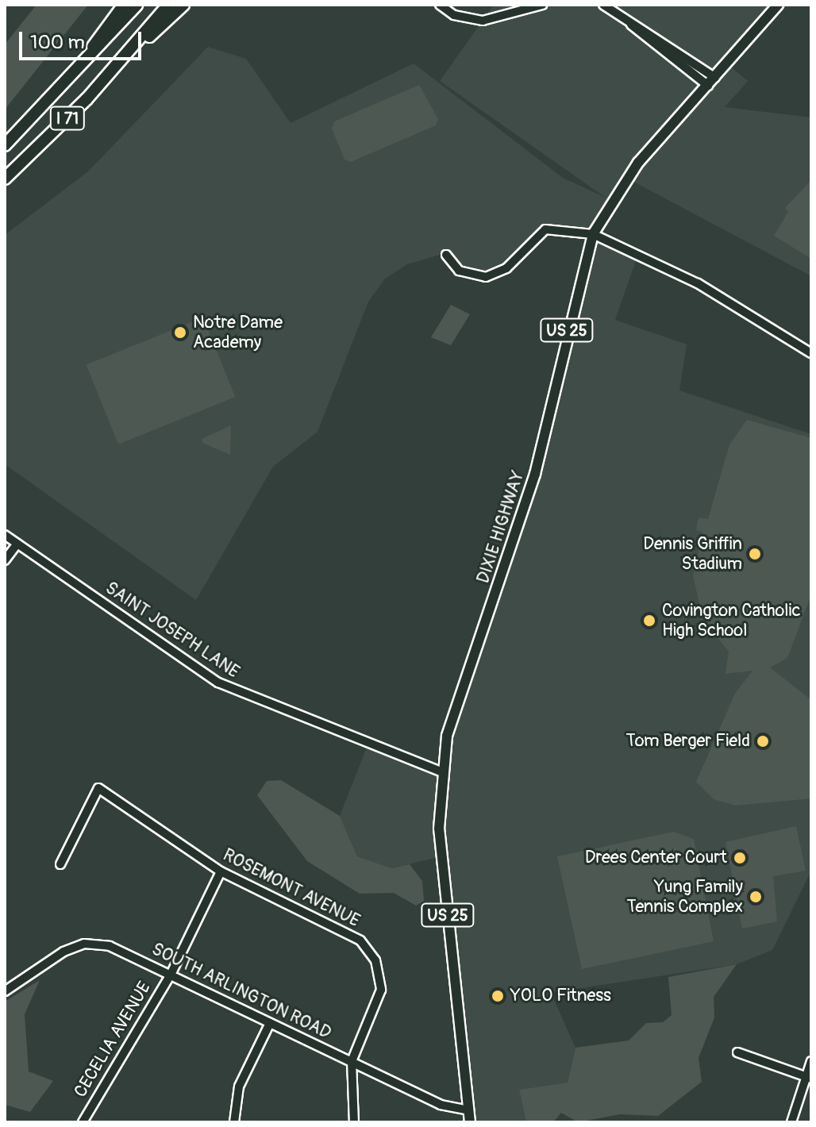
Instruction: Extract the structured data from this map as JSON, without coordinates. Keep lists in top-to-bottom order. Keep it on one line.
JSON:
{"streets":{"highway":["I 71"],"main road":["US 25","DIXIE HIGHWAY"],"street":["SAINT JOSEPH LANE","ROSEMONT AVENUE","SOUTH ARLINGTON ROAD","CECELIA AVENUE"]},"crossings":[["DIXIE HIGHWAY","SAINT JOSEPH LANE"],["DIXIE HIGHWAY","SOUTH ARLINGTON ROAD"],["ROSEMONT AVENUE","SOUTH ARLINGTON ROAD"],["ROSEMONT AVENUE","CECELIA AVENUE"],["SOUTH ARLINGTON ROAD","CECELIA AVENUE"]],"places":["Notre Dame Academy","Dennis Griffin Stadium","Covington Catholic High School","Tom Berger Field","Drees Center Court","Yung Family Tennis Complex","YOLO Fitness"],"scale_bar":"100 m"}
